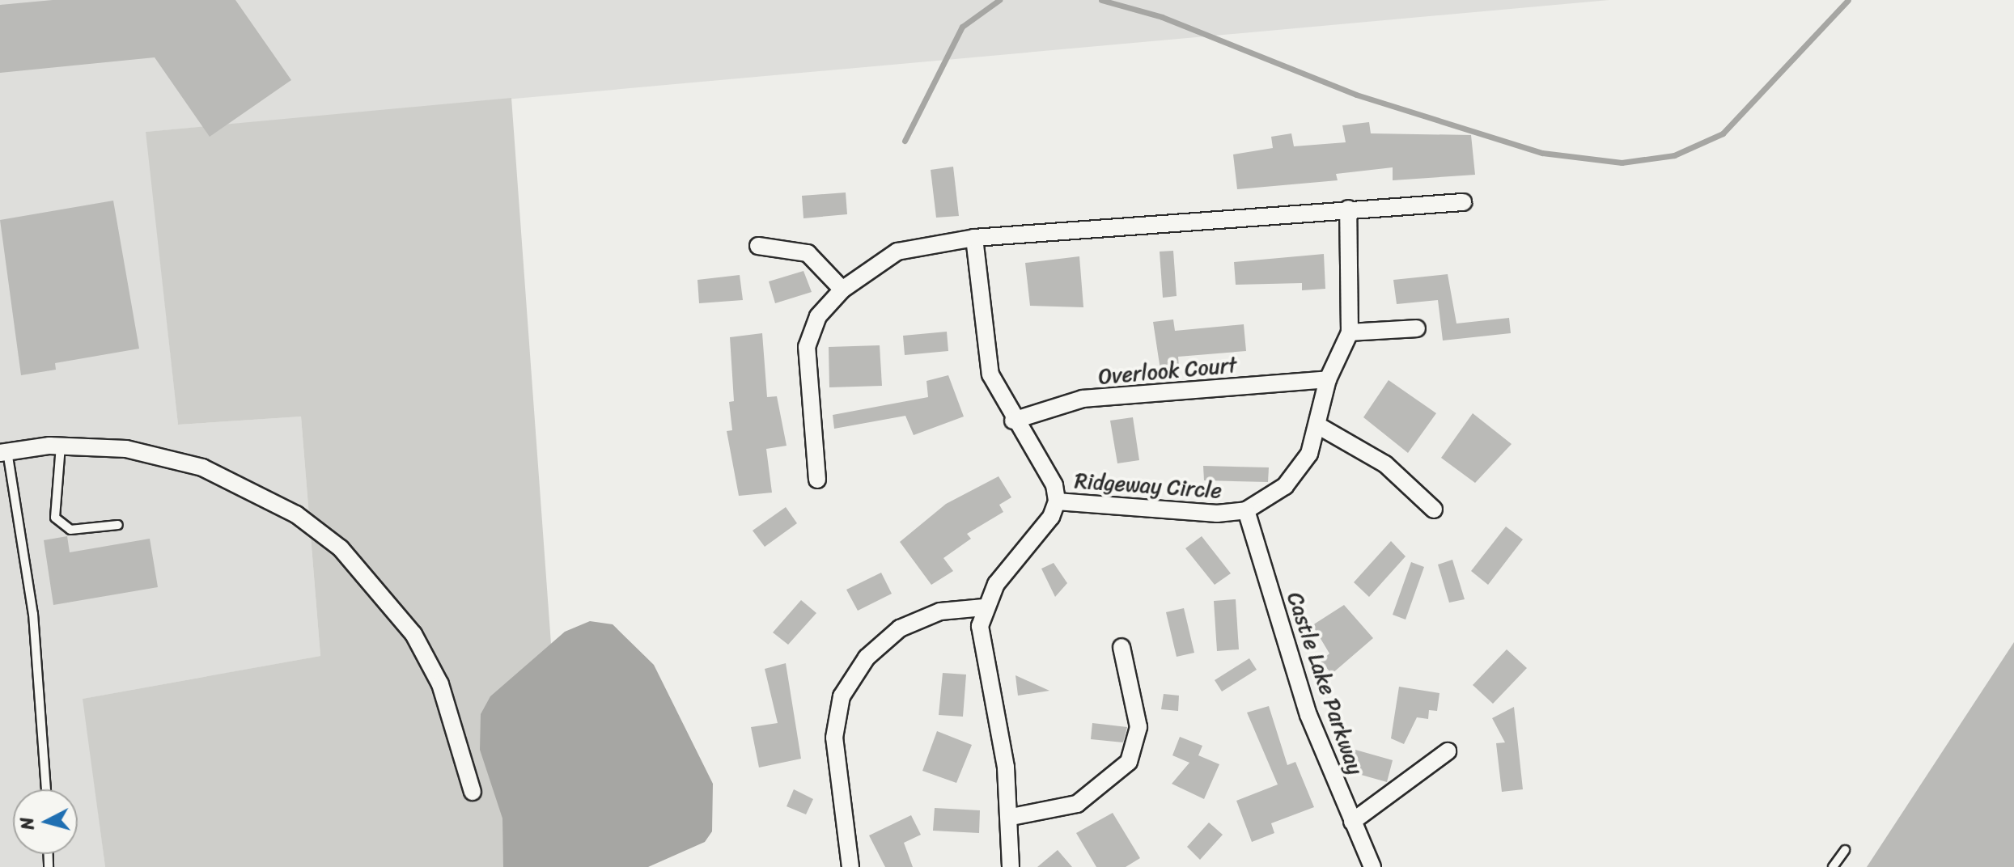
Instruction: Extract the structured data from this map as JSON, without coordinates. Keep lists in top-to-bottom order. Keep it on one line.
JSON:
{"streets":{"street":["Overlook Court","Ridgeway Circle","Castle Lake Parkway"]},"crossings":[["Overlook Court","Ridgeway Circle"],["Ridgeway Circle","Castle Lake Parkway"]],"north":"left"}
